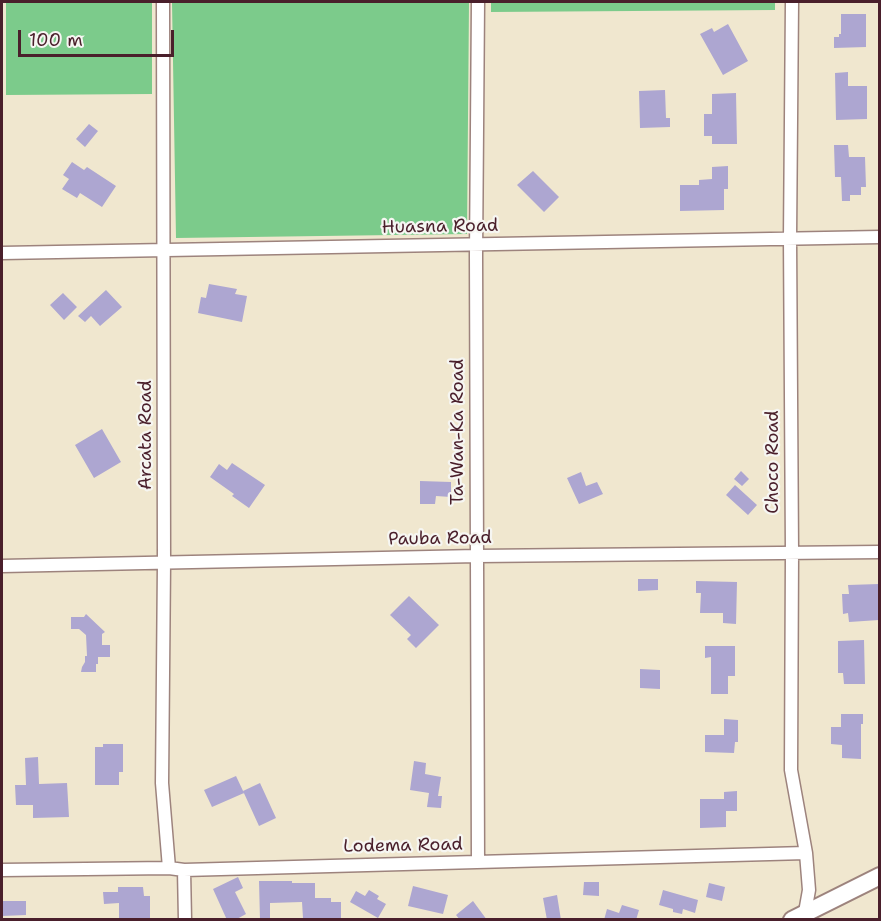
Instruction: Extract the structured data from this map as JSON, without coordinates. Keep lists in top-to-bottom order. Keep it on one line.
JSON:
{"streets":{"street":["Huasna Road","Ta-Wan-Ka Road","Arcata Road","Choco Road","Pauba Road","Lodema Road"]},"crossings":[["Huasna Road","Ta-Wan-Ka Road"],["Huasna Road","Arcata Road"],["Huasna Road","Choco Road"],["Ta-Wan-Ka Road","Pauba Road"],["Ta-Wan-Ka Road","Lodema Road"],["Arcata Road","Pauba Road"],["Arcata Road","Lodema Road"],["Choco Road","Pauba Road"],["Choco Road","Lodema Road"]],"scale_bar":"100 m"}
